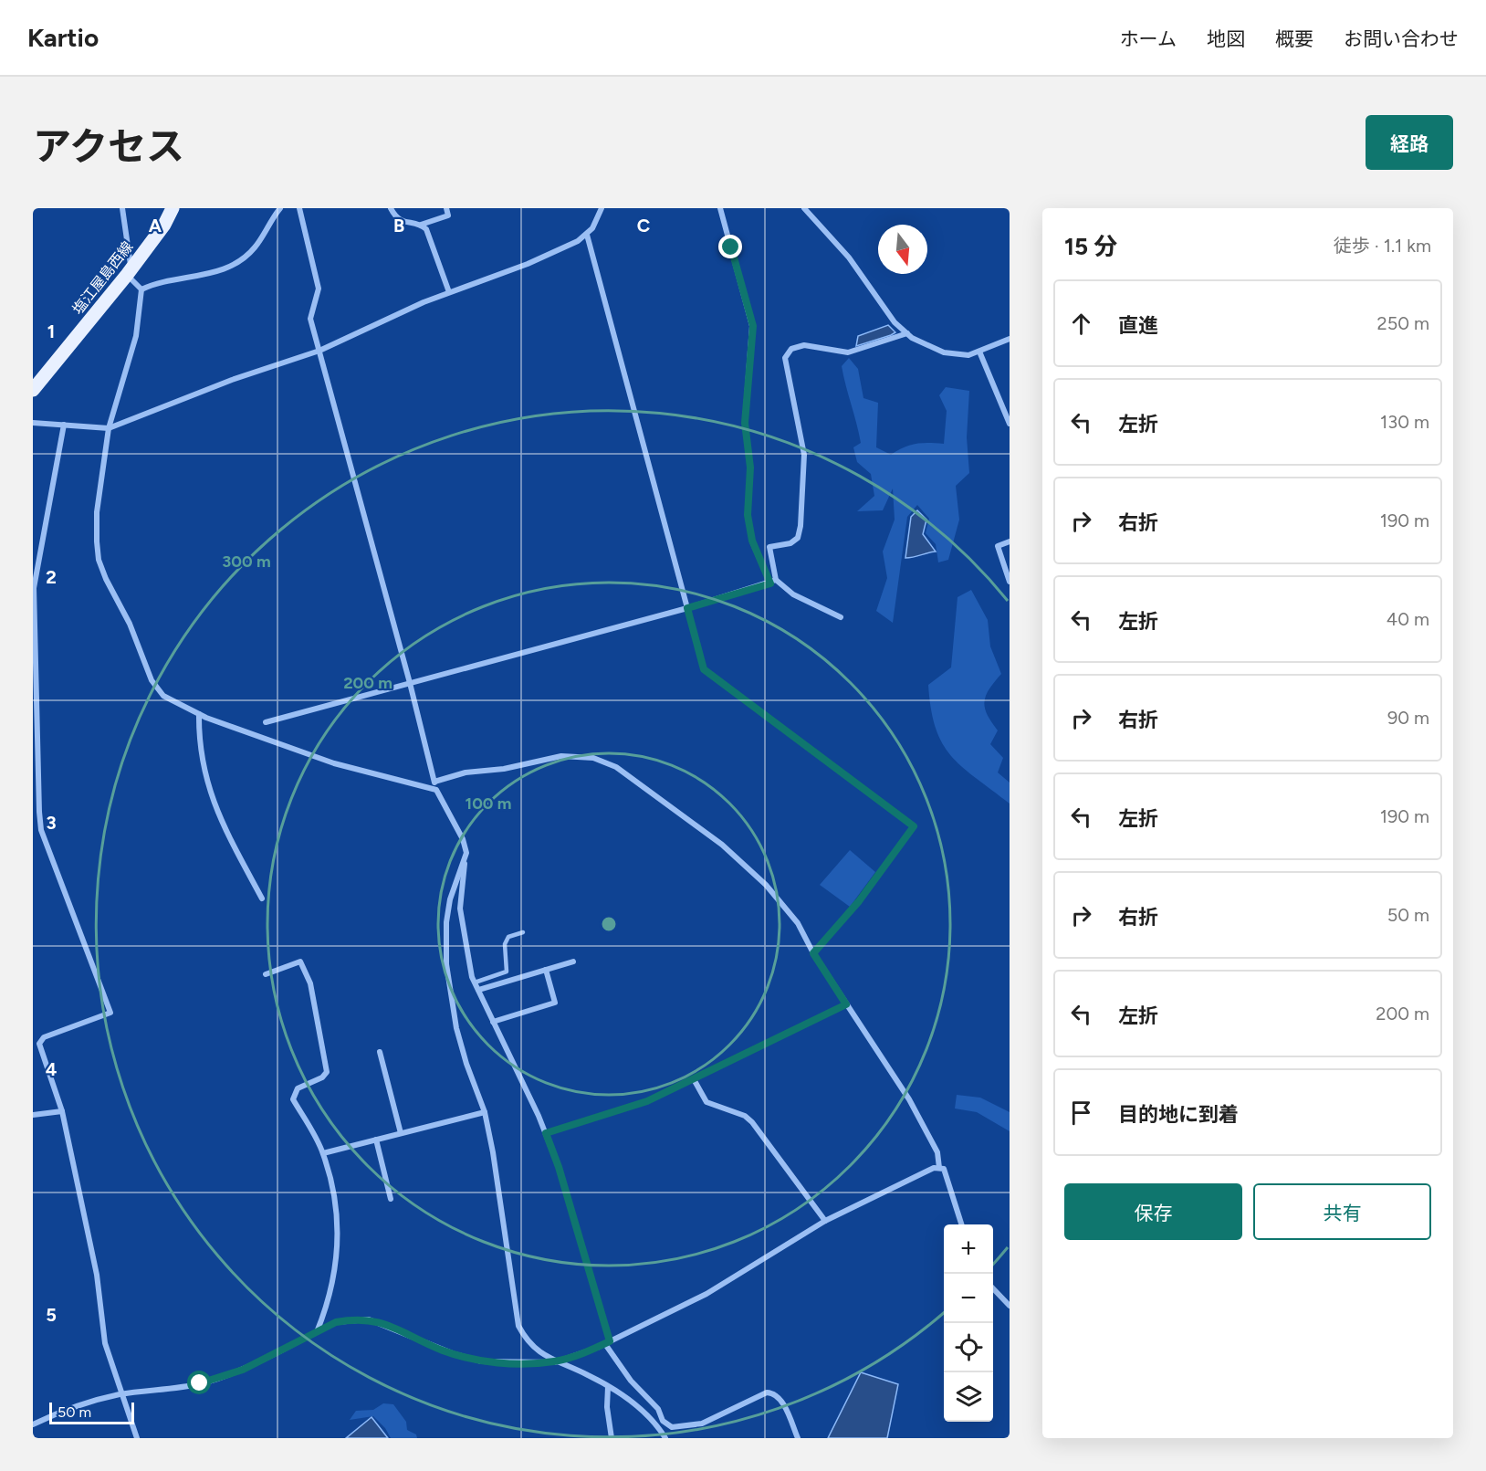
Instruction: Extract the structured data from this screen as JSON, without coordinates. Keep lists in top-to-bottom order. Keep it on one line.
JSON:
{"streets":{"main road":["塩江屋島西線"]},"scale_bar":"50 m","north":"bottom","page":{"header":"Kartio","nav":["ホーム","地図","概要","お問い合わせ"],"title":"アクセス","buttons":["経路",["保存","共有"]],"heading":["15 分","徒歩 · 1.1 km"],"list":[["直進","250 m"],["左折","130 m"],["右折","190 m"],["左折","40 m"],["右折","90 m"],["左折","190 m"],["右折","50 m"],["左折","200 m"],"目的地に到着"],"map_buttons":["+","−"],"scale":"50 m"},"grid":{"columns":["A","B","C"],"rows":["1","2","3","4","5"]},"rings":["300 m","200 m","100 m"]}
